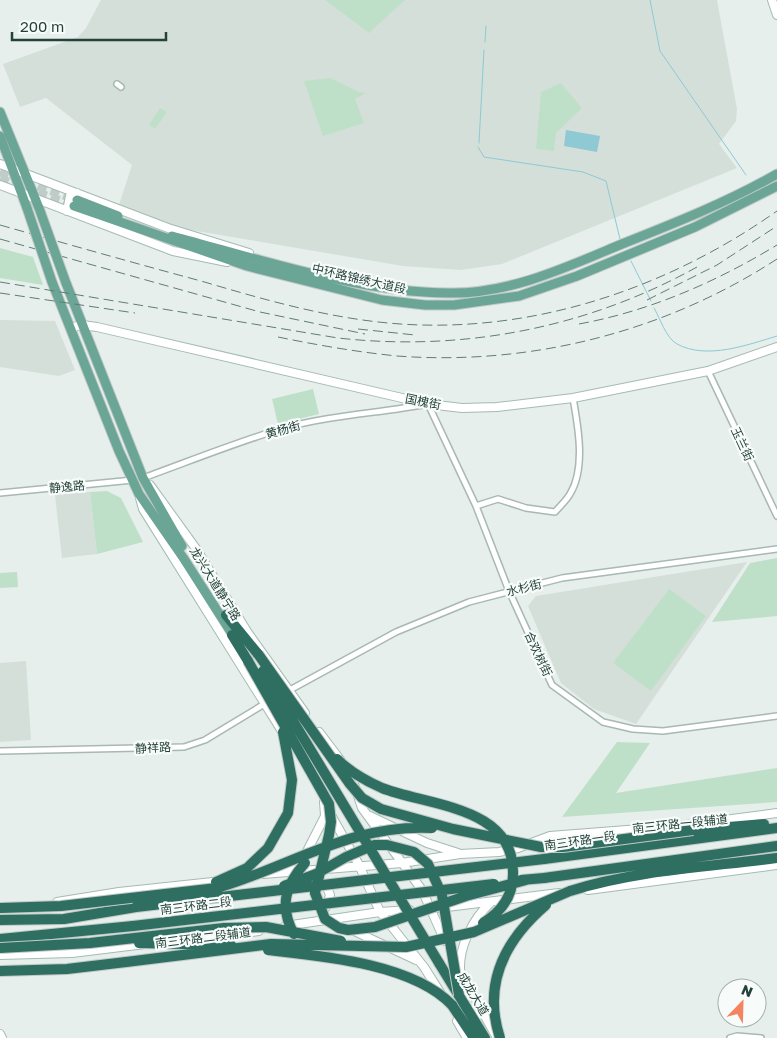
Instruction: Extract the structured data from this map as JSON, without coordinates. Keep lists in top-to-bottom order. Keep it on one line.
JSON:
{"streets":{"highway":["南三环路一段","南三环路二段","成龙大道"],"main road":["中环路锦绣大道段","国槐街","龙兴大道静宁路","南三环路一段辅道","南三环路二段辅道"],"street":["黄杨街","玉兰街","静逸路","水杉街","合欢树街","静祥路"]},"crossings":[["国槐街","黄杨街"],["国槐街","玉兰街"],["国槐街","龙兴大道静宁路"],["国槐街","合欢树街"],["黄杨街","龙兴大道静宁路"],["黄杨街","合欢树街"],["静逸路","龙兴大道静宁路"],["水杉街","合欢树街"],["水杉街","静祥路"],["南三环路一段","南三环路二段"]],"scale_bar":"200 m","north":"top right"}
